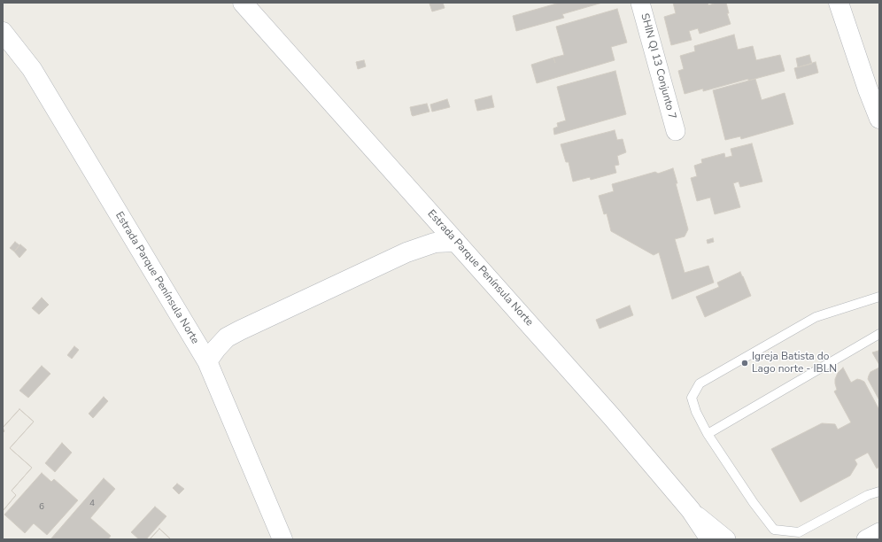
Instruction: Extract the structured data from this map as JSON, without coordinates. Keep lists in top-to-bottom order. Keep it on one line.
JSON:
{"streets":{"main road":["Estrada Parque Península Norte"],"street":["SHIN QI 13 Conjunto 7"]},"places":["Igreja Batista do Lago norte - IBLN"],"house_numbers":["4","6"]}
